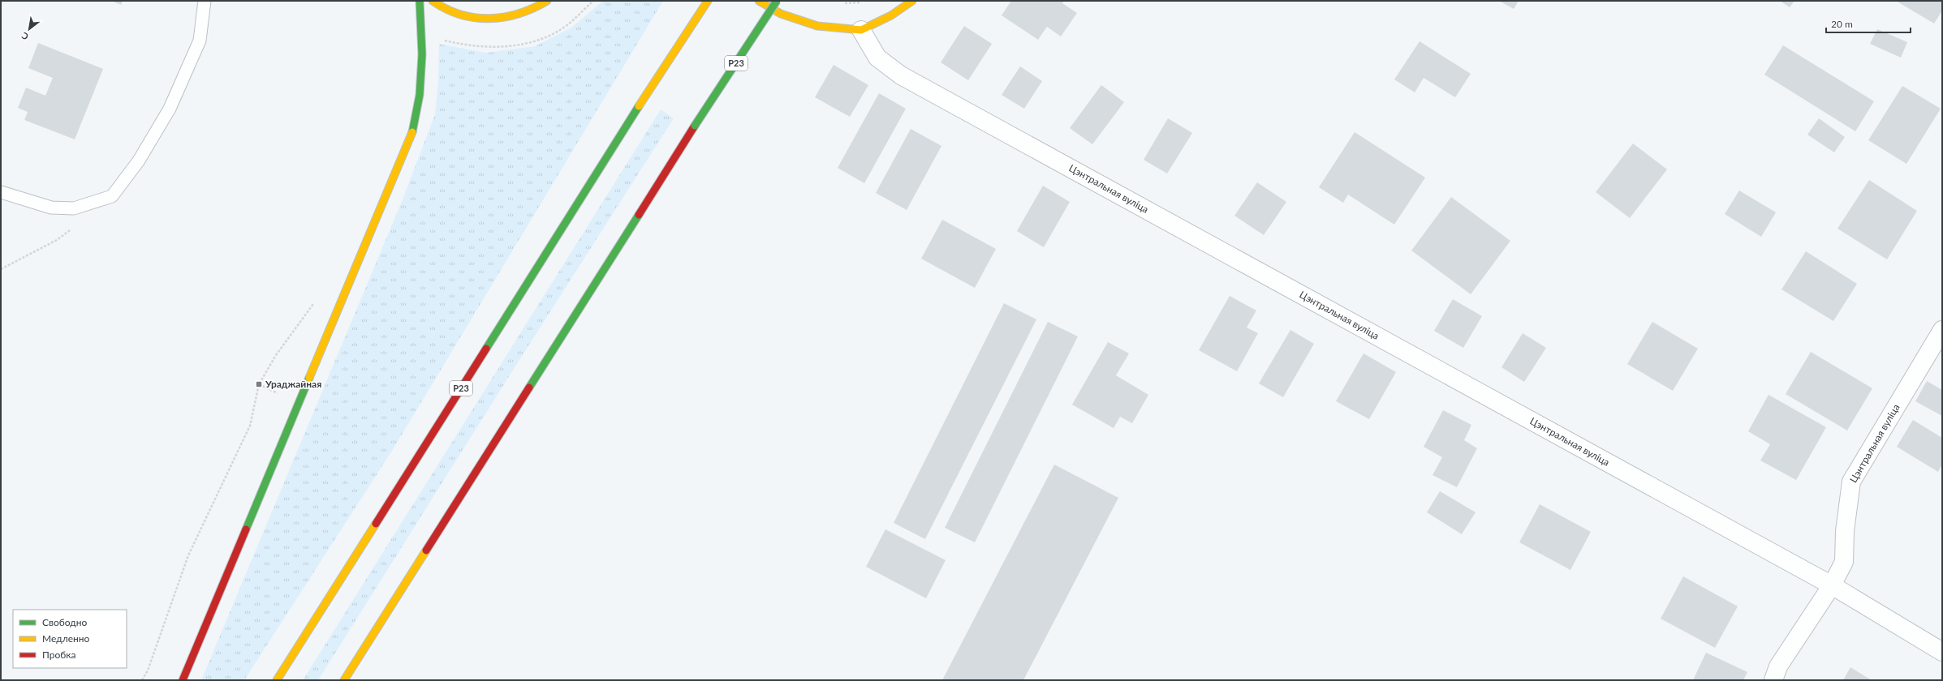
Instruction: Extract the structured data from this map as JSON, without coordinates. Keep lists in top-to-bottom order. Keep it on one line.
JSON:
{"streets":{"main road":["Р23"],"street":["Цэнтральная вуліца"]},"places":{"transit":["Ураджайная"]},"legend":["Свободно","Медленно","Пробка"],"scale_bar":"20 m","north":"bottom left"}
